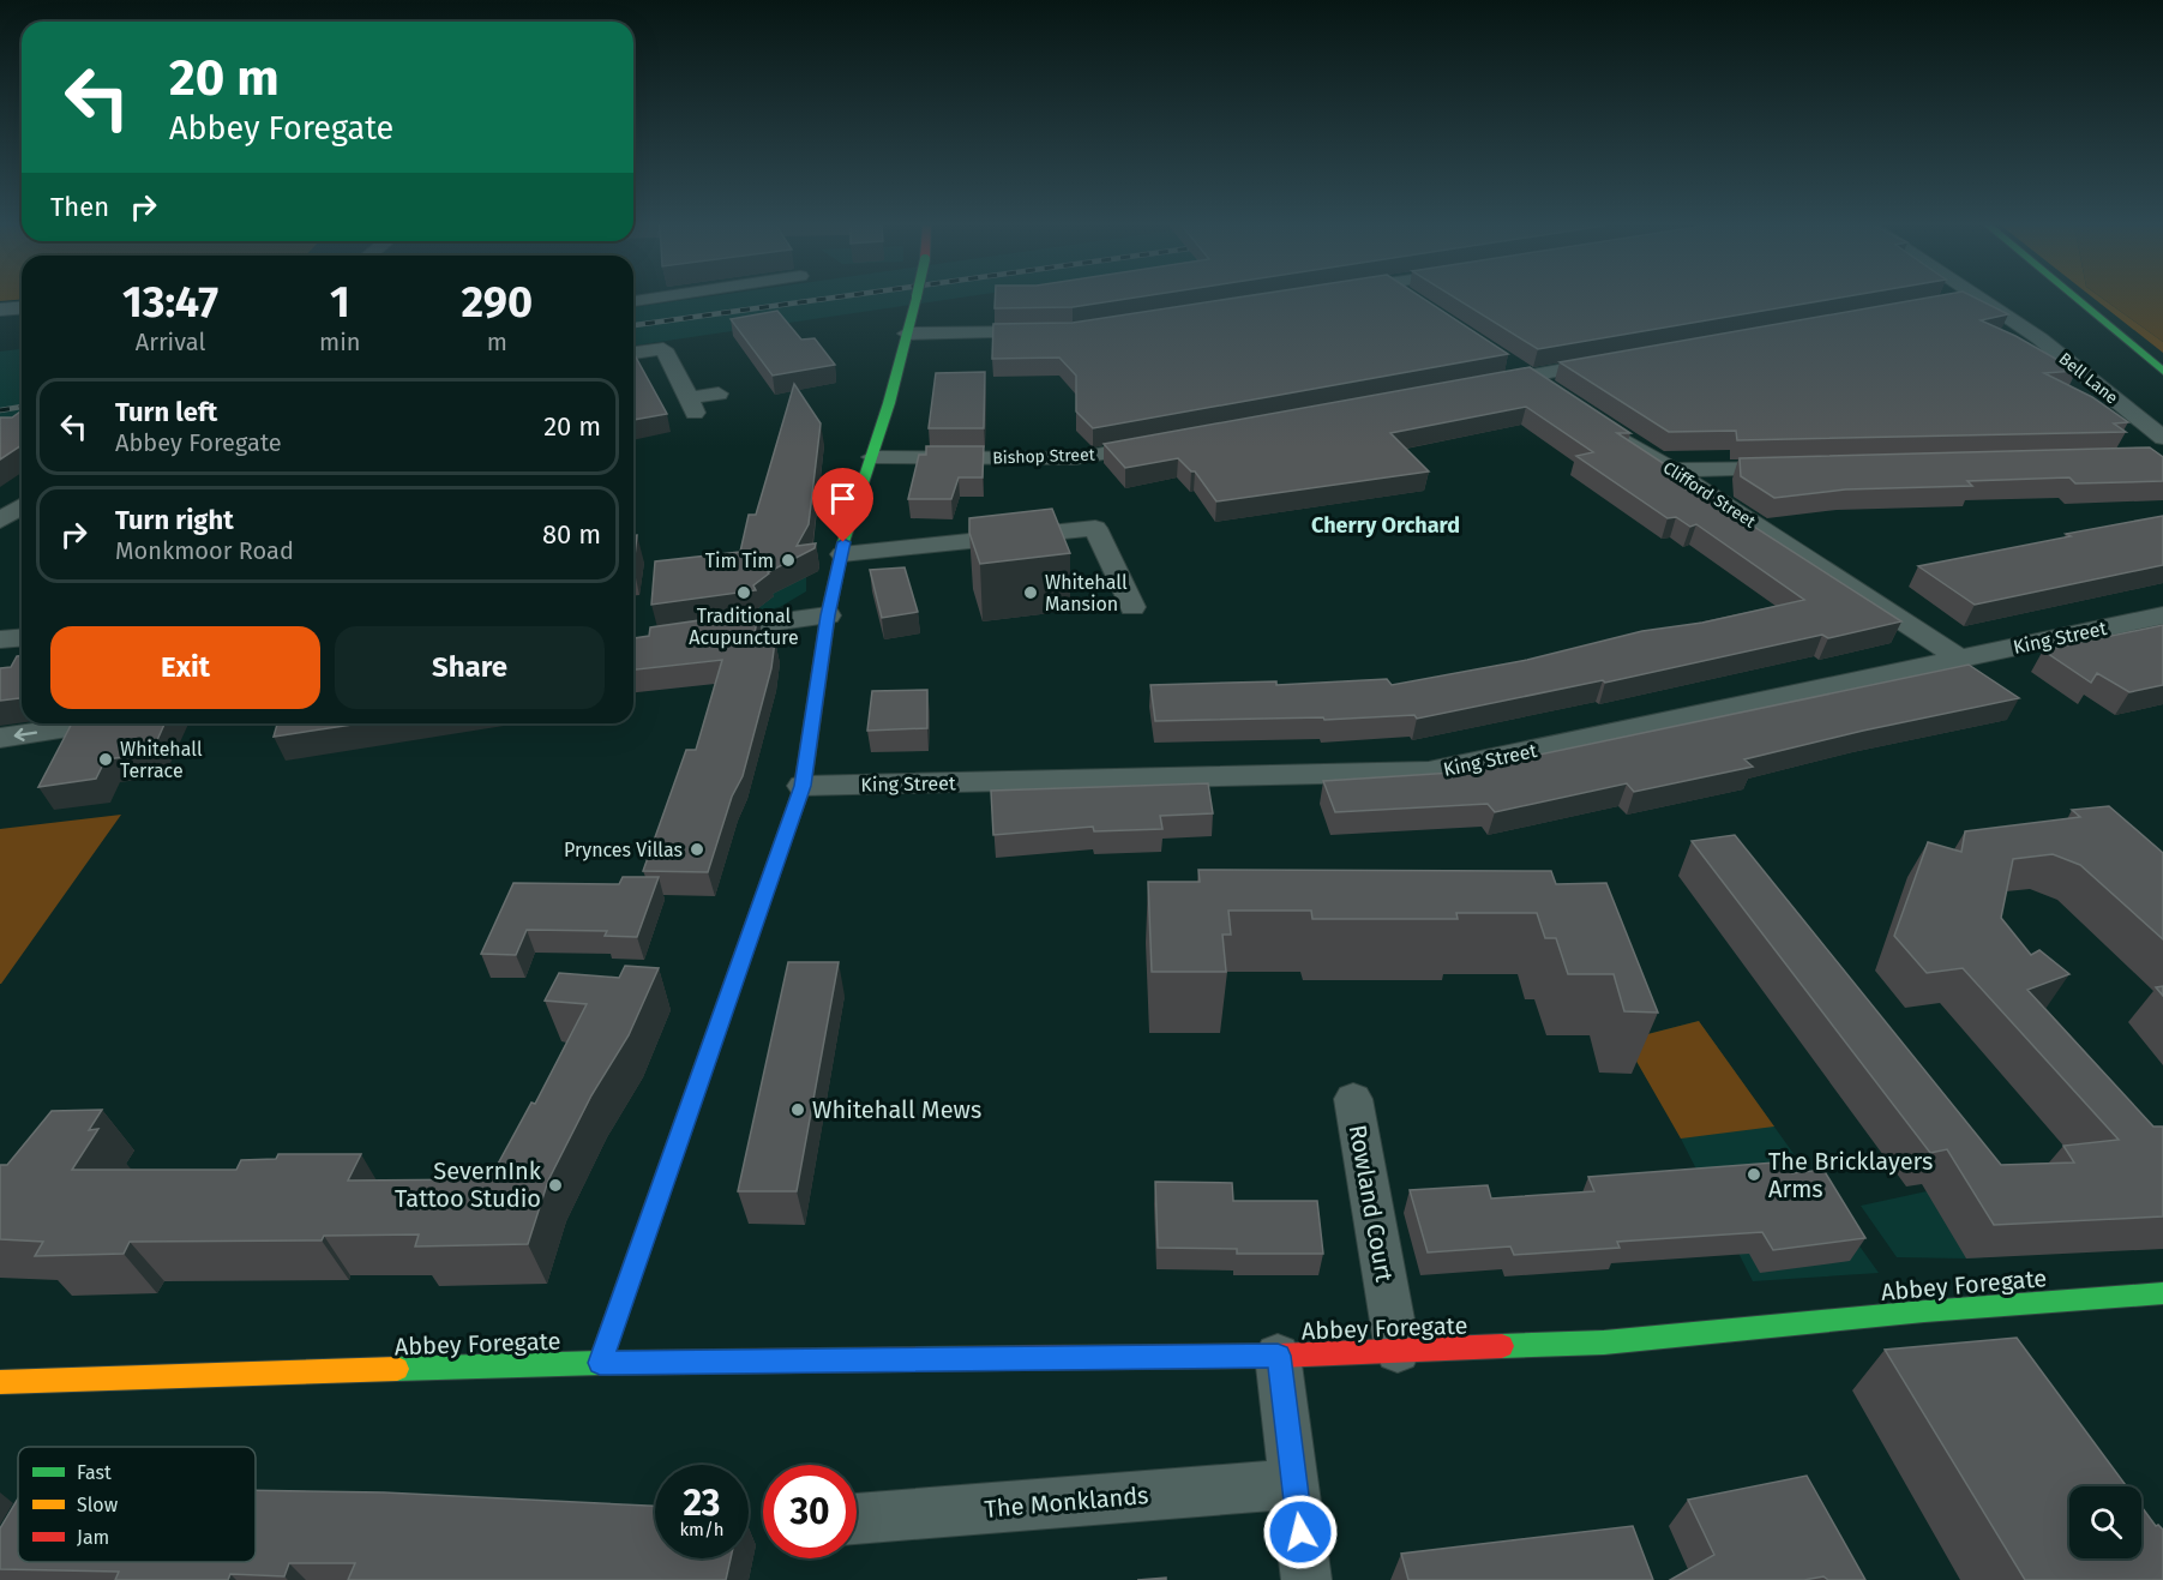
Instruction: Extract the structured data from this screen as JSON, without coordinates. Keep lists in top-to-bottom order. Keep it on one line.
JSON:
{"streets":{"street":["Bell Lane","Bishop Street","Clifford Street","King Street","Rowland Court","Abbey Foregate","The Monklands"]},"crossings":[["Clifford Street","King Street"],["Rowland Court","Abbey Foregate"]],"districts":["Cherry Orchard"],"places":["Tim Tim","Traditional Acupuncture","Whitehall Mansion","Whitehall Terrace","Prynces Villas","Whitehall Mews","The Bricklayers Arms","SevernInk Tattoo Studio"],"legend":["Fast","Slow","Jam"],"page":{"turn":["20 m","Abbey Foregate"],"then":"Then","eta":["13:47","Arrival","1","min","290","m"],"list":[{"name":"Turn left","note":"Abbey Foregate","value":"20 m"},{"name":"Turn right","note":"Monkmoor Road","value":"80 m"}],"buttons":["Exit","Share"],"speed":"23 km/h","limit":"30"}}
